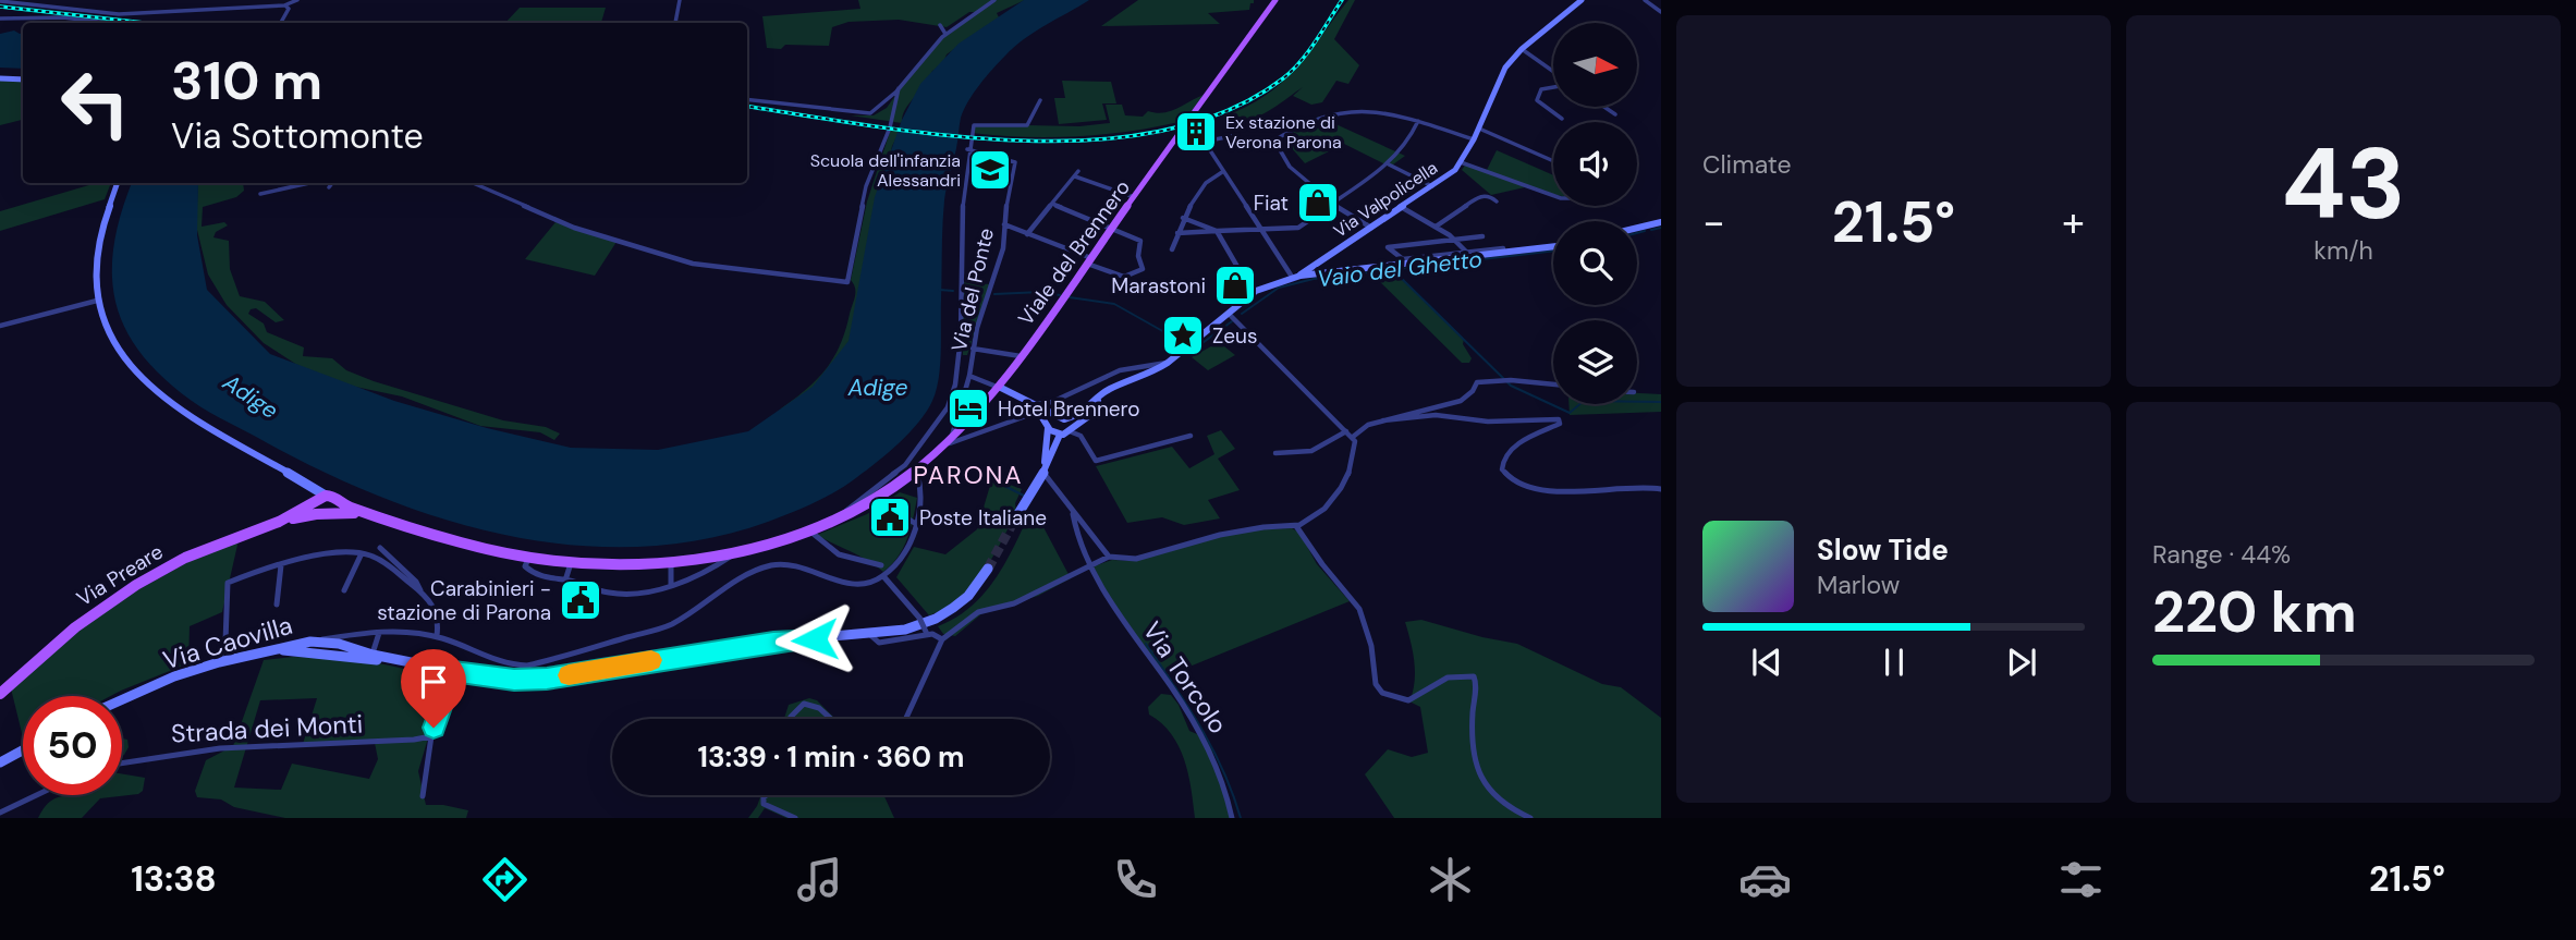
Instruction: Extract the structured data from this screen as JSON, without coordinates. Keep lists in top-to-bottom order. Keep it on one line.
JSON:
{"streets":{"main road":["Via Valpolicella","Viale del Brennero","Via Preare","Via Caovilla"],"street":["Via del Ponte","Via Torcolo","Strada dei Monti"]},"crossings":[["Via Valpolicella","Viale del Brennero"],["Via Valpolicella","Via del Ponte"],["Viale del Brennero","Via del Ponte"]],"districts":["PARONA"],"water":["Vaio del Ghetto","Adige"],"places":{"building":["Ex stazione di Verona Parona"],"school or university":["Scuola dell'infanzia Alessandri"],"shop":["Fiat","Marastoni"],"place":["Zeus"],"hotel":["Hotel Brennero"],"public building":["Poste Italiane","Carabinieri - stazione di Parona"]},"north":"right","page":{"tile":["Climate",["43","km/h"],["Range · 44%","220 km"]],"turn":["310 m","Via Sottomonte"],"heat":["−","21.5°","+"],"song":["Slow Tide","Marlow"],"limit":"50","trip":"13:39 · 1 min · 360 m","tabs":["13:38","21.5°"]}}
